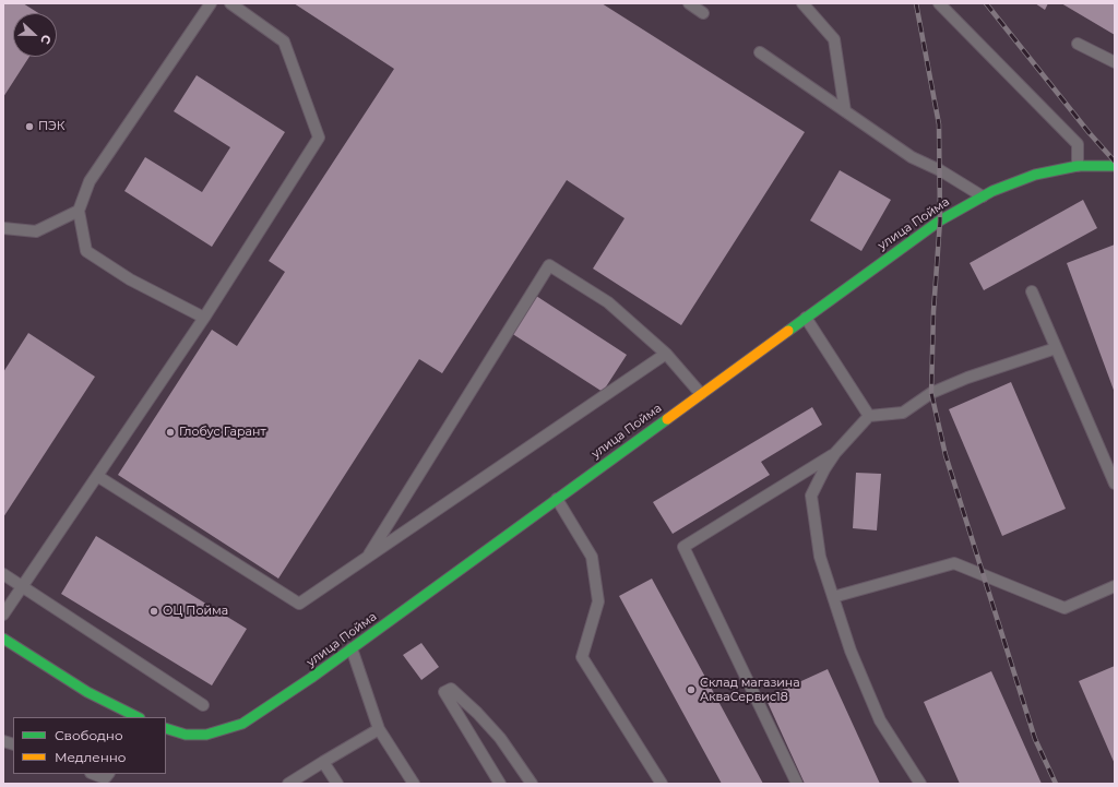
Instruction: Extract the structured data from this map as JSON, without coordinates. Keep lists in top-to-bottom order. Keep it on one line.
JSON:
{"streets":{"street":["улица Пойма"]},"places":["ПЭК","Глобус Гарант","ОЦ Пойма","Склад магазина АкваСервис18"],"legend":["Свободно","Медленно"],"north":"right"}
